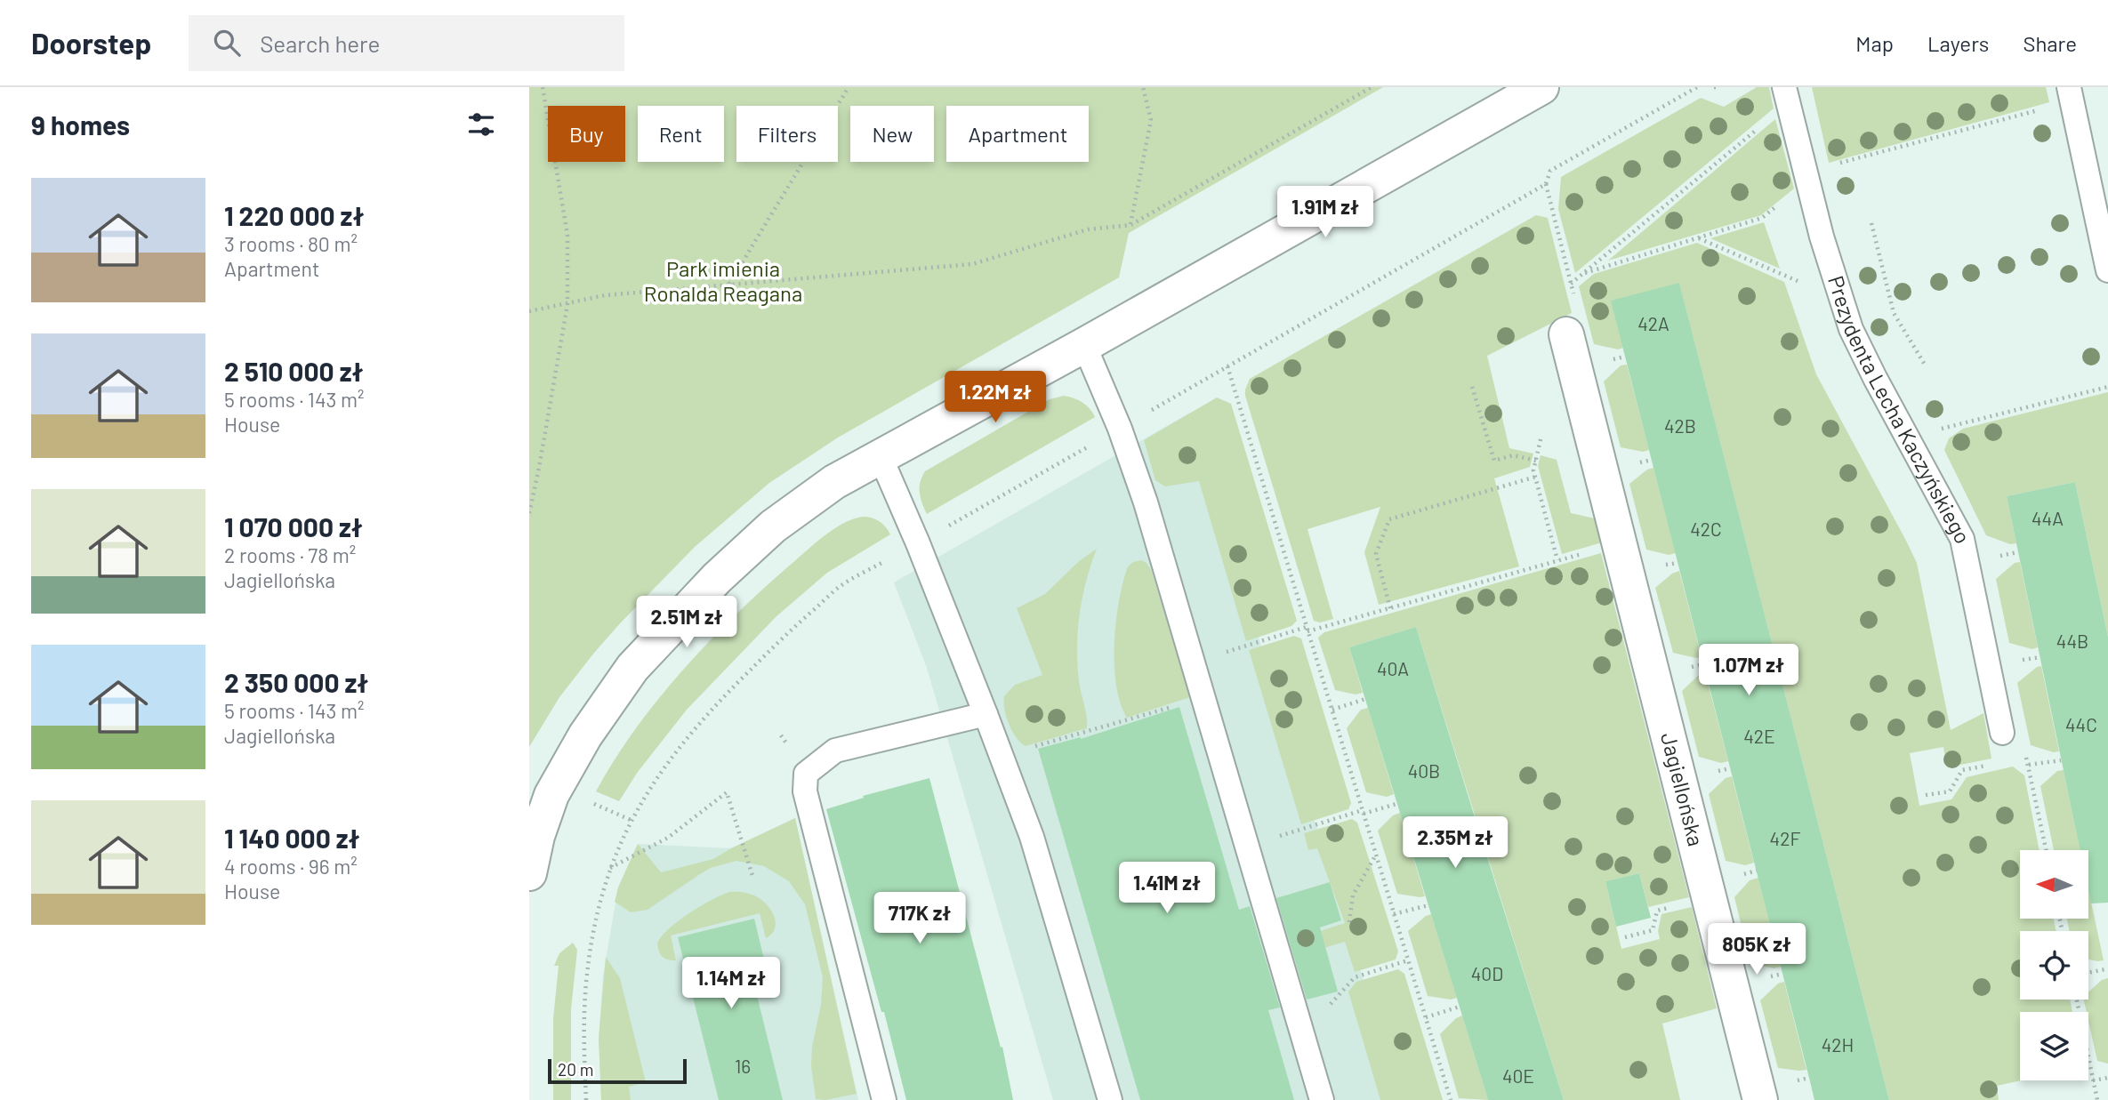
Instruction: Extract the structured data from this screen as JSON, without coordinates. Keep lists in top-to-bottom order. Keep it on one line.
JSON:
{"streets":{"street":["Jagiellońska"],"lane":["Prezydenta Lecha Kaczyńskiego"]},"parks":["Park imienia Ronalda Reagana"],"house_numbers":["42A","42B","44A","42C","44B","40A","44C","42E","40B","42F","40D","42H","16","40E"],"scale_bar":"20 m","north":"left","page":{"header":"Doorstep","search":"Search here","nav":["Map","Layers","Share"],"heading":"9 homes","chip":["Buy","Rent","Filters","New","Apartment"],"list":[{"name":"1 220 000 zł","note":"3 rooms · 80 m² · Apartment"},{"name":"2 510 000 zł","note":"5 rooms · 143 m² · House"},{"name":"1 070 000 zł","note":"2 rooms · 78 m² · Jagiellońska"},{"name":"2 350 000 zł","note":"5 rooms · 143 m² · Jagiellońska"},{"name":"1 140 000 zł","note":"4 rooms · 96 m² · House"}],"price":["1.91M zł","1.22M zł","2.51M zł","1.07M zł","2.35M zł","1.41M zł","717K zł","805K zł","1.14M zł"],"scale":"20 m"}}
